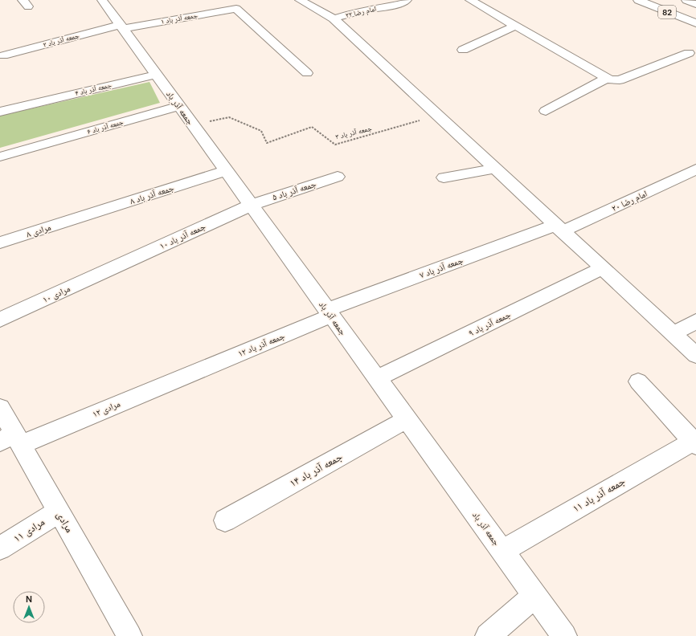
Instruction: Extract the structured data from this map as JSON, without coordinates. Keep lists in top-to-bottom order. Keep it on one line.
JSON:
{"streets":{"street":["امام رضا ۲۲","82","جمعه آذر باد ۱","جمعه آذر باد ۲","جمعه آذر باد ۴","جمعه آذر باد","جمعه آذر باد ۶","جمعه آذر باد ۵","جمعه آذر باد ۸","امام رضا ۲۰","مرادی ۸","جمعه آذر باد ۱۰","جمعه آذر باد ۷","مرادی ۱۰","جمعه آذر باد ۹","جمعه آذر باد ۱۲","مرادی ۱۲","جمعه آذر باد ۱۴","جمعه آذر باد ۱۱","مرادی","مرادی ۱۱"],"path":["جمعه آذر باد ۳"]},"crossings":[["جمعه آذر باد ۱","جمعه آذر باد ۲"],["جمعه آذر باد ۱","جمعه آذر باد"],["جمعه آذر باد ۲","جمعه آذر باد"],["جمعه آذر باد ۴","جمعه آذر باد"],["جمعه آذر باد","جمعه آذر باد ۶"],["جمعه آذر باد","جمعه آذر باد ۳"],["جمعه آذر باد","جمعه آذر باد ۵"],["جمعه آذر باد","جمعه آذر باد ۸"],["جمعه آذر باد","جمعه آذر باد ۱۰"],["جمعه آذر باد","جمعه آذر باد ۷"],["جمعه آذر باد","جمعه آذر باد ۹"],["جمعه آذر باد","جمعه آذر باد ۱۲"],["جمعه آذر باد","جمعه آذر باد ۱۴"],["جمعه آذر باد","جمعه آذر باد ۱۱"],["جمعه آذر باد ۵","جمعه آذر باد ۱۰"],["جمعه آذر باد ۸","مرادی ۸"],["امام رضا ۲۰","جمعه آذر باد ۷"],["جمعه آذر باد ۱۰","مرادی ۱۰"],["جمعه آذر باد ۷","جمعه آذر باد ۱۲"],["جمعه آذر باد ۱۲","مرادی ۱۲"],["مرادی ۱۲","مرادی"],["مرادی","مرادی ۱۱"]],"north":"top"}
